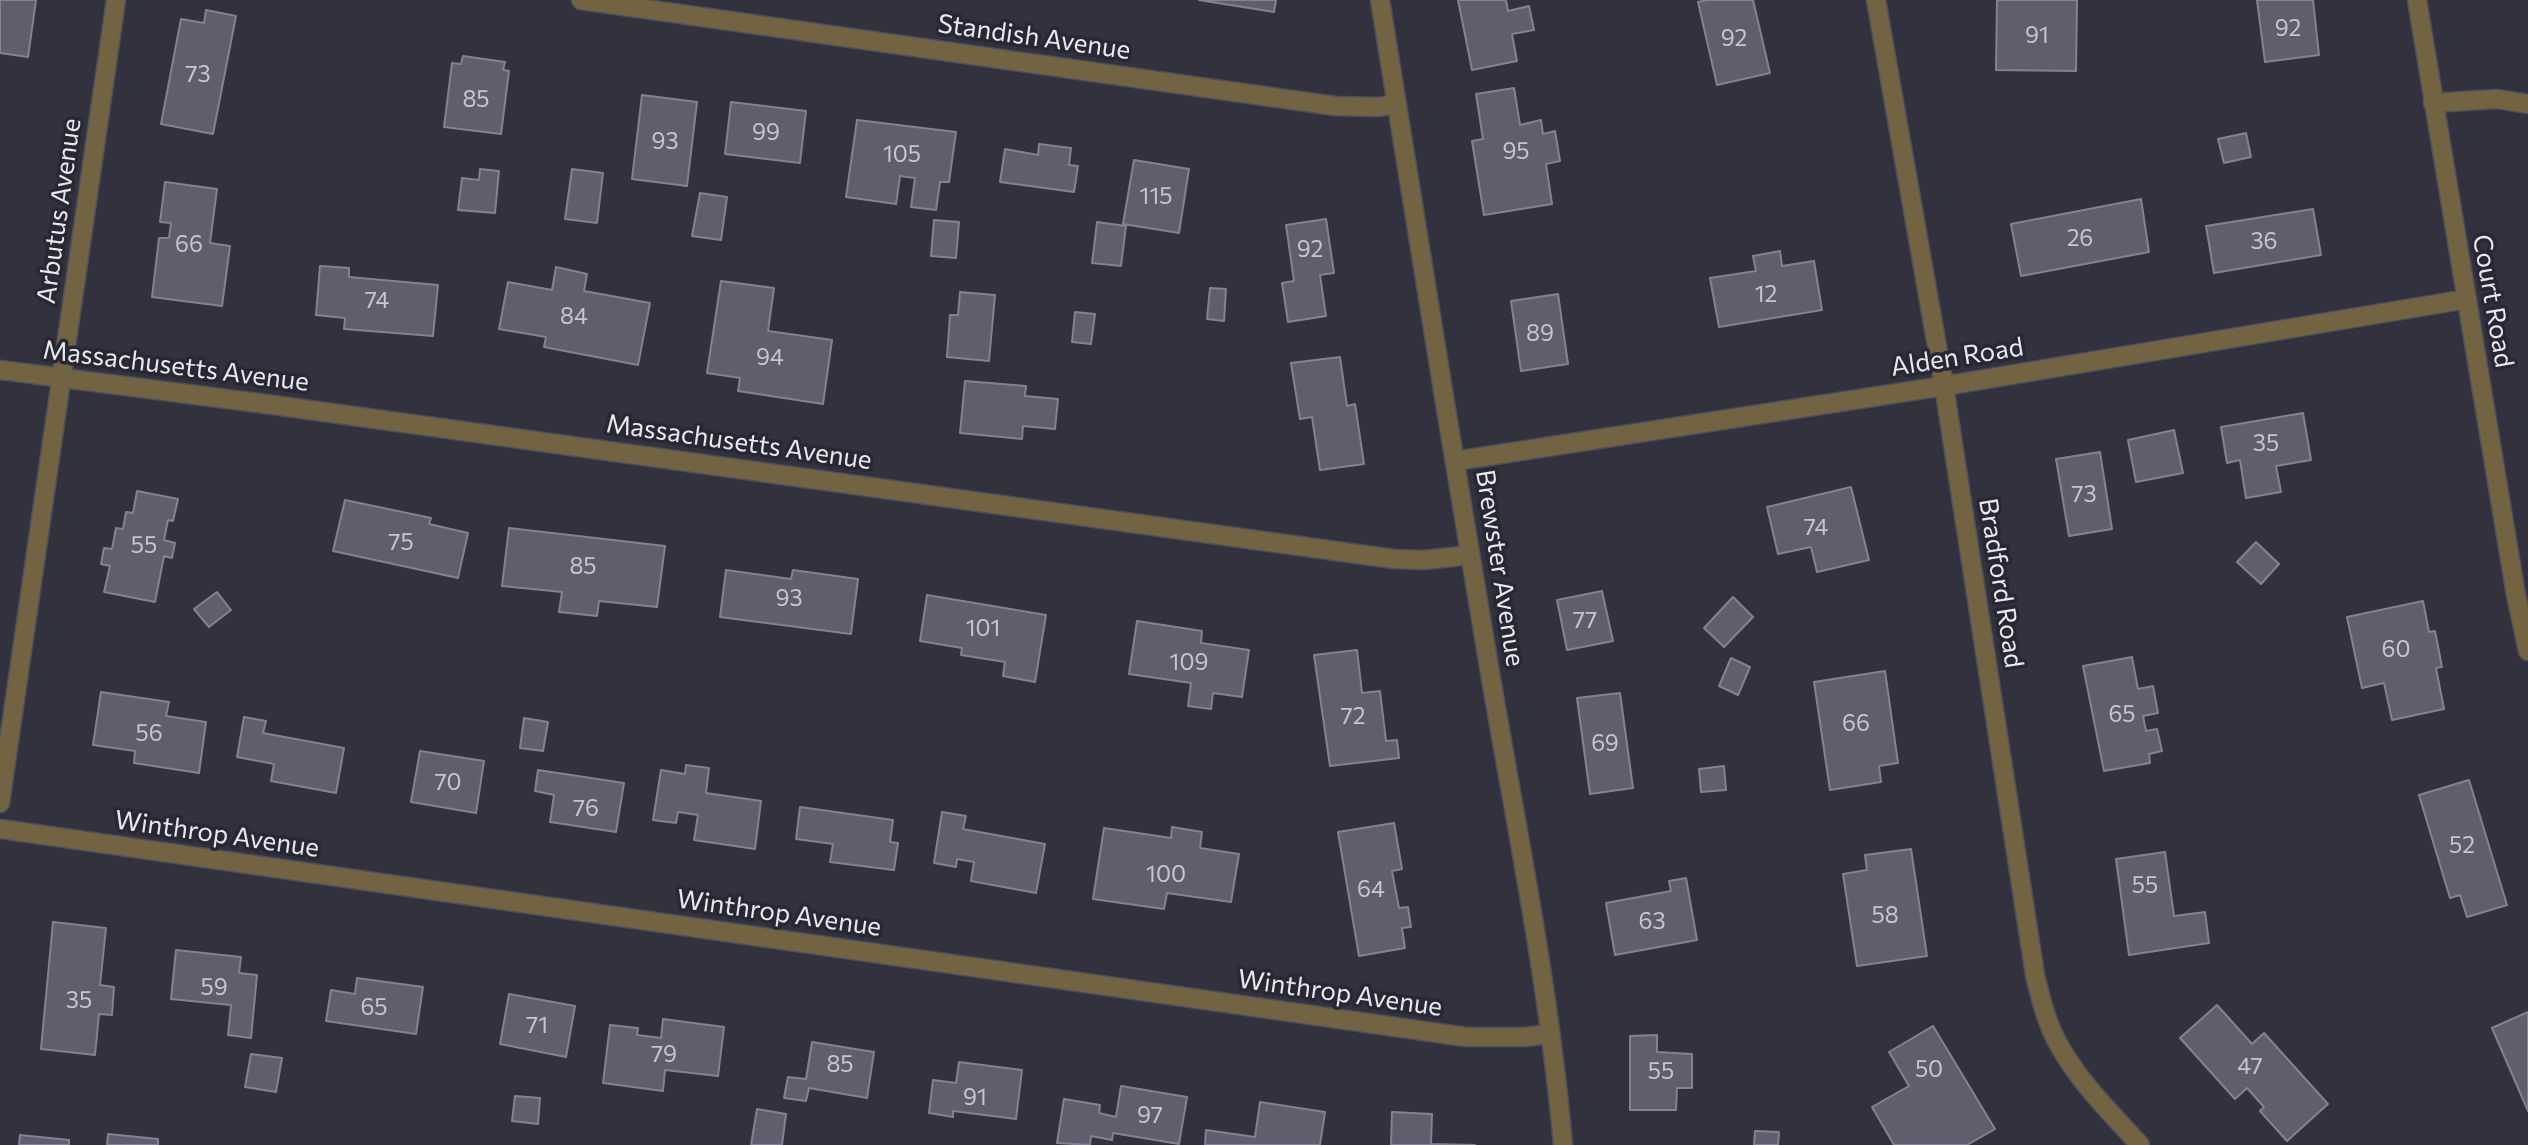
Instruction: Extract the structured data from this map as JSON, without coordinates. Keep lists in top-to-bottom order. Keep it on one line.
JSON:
{"streets":{"street":["Standish Avenue","Arbutus Avenue","Court Road","Alden Road","Massachusetts Avenue","Brewster Avenue","Bradford Road","Winthrop Avenue"]},"crossings":[["Standish Avenue","Brewster Avenue"],["Arbutus Avenue","Massachusetts Avenue"],["Court Road","Alden Road"],["Alden Road","Brewster Avenue"],["Alden Road","Bradford Road"],["Massachusetts Avenue","Brewster Avenue"],["Brewster Avenue","Winthrop Avenue"]],"house_numbers":["92","91","92","73","85","99","93","95","105","115","26","36","66","92","12","74","84","89","94","35","73","74","75","55","85","93","77","101","60","109","65","72","66","56","69","70","76","52","100","55","64","58","63","59","35","65","71","79","85","47","50","55","91","97"]}
